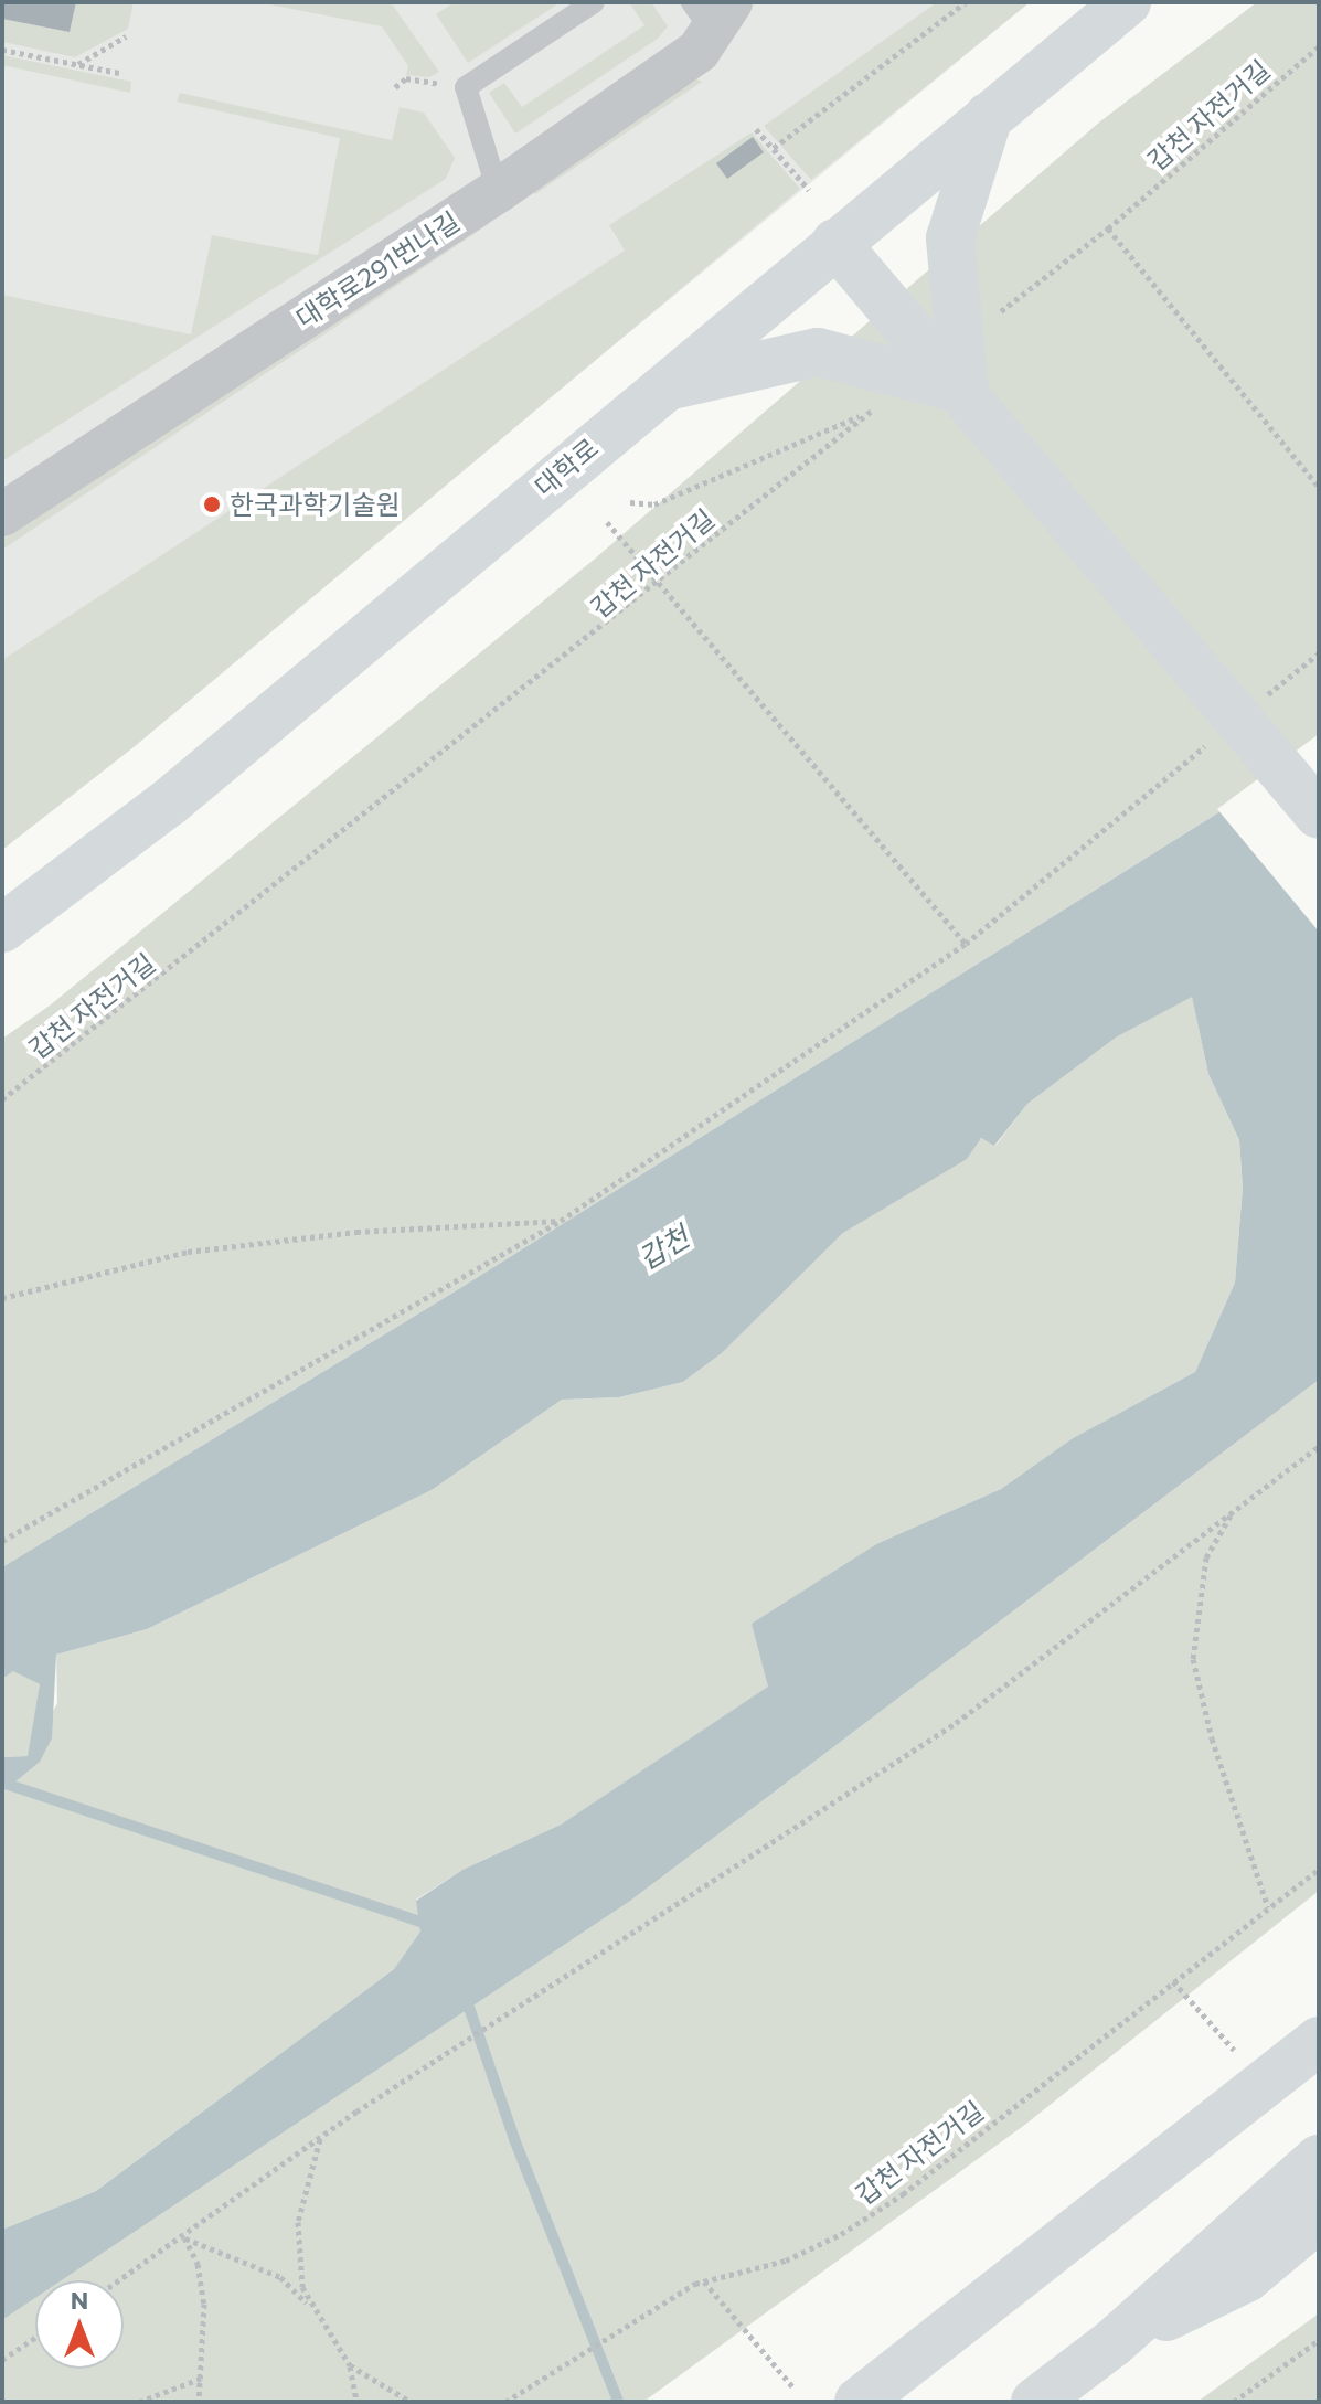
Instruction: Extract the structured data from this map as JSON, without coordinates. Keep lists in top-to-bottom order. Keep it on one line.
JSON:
{"streets":{"main road":["대학로"],"street":["대학로291번나길"],"path":["갑천 자전거길"]},"water":["갑천"],"places":["한국과학기술원"],"north":"top"}
